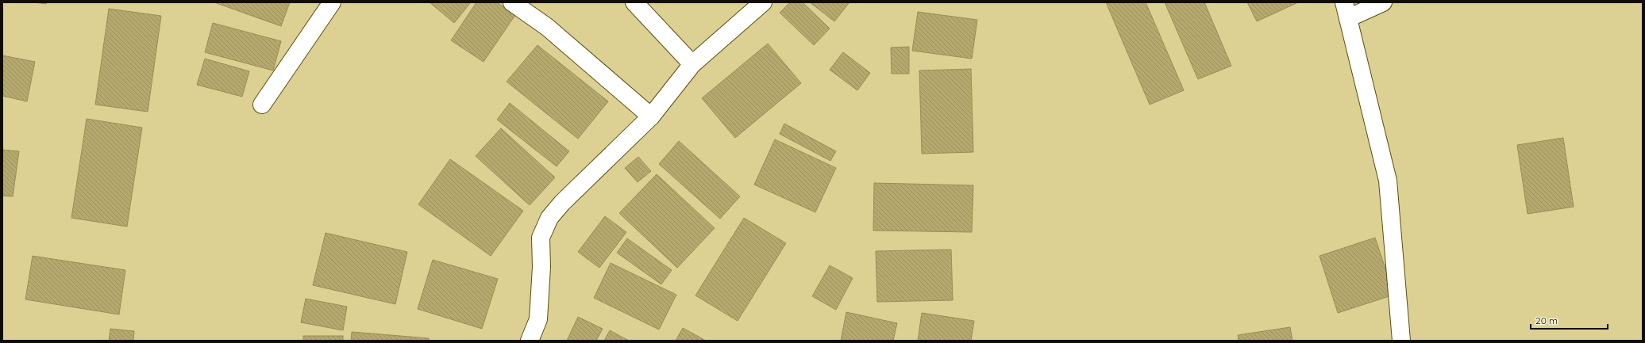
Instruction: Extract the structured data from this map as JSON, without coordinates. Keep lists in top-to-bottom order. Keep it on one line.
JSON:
{"scale_bar":"20 m"}
